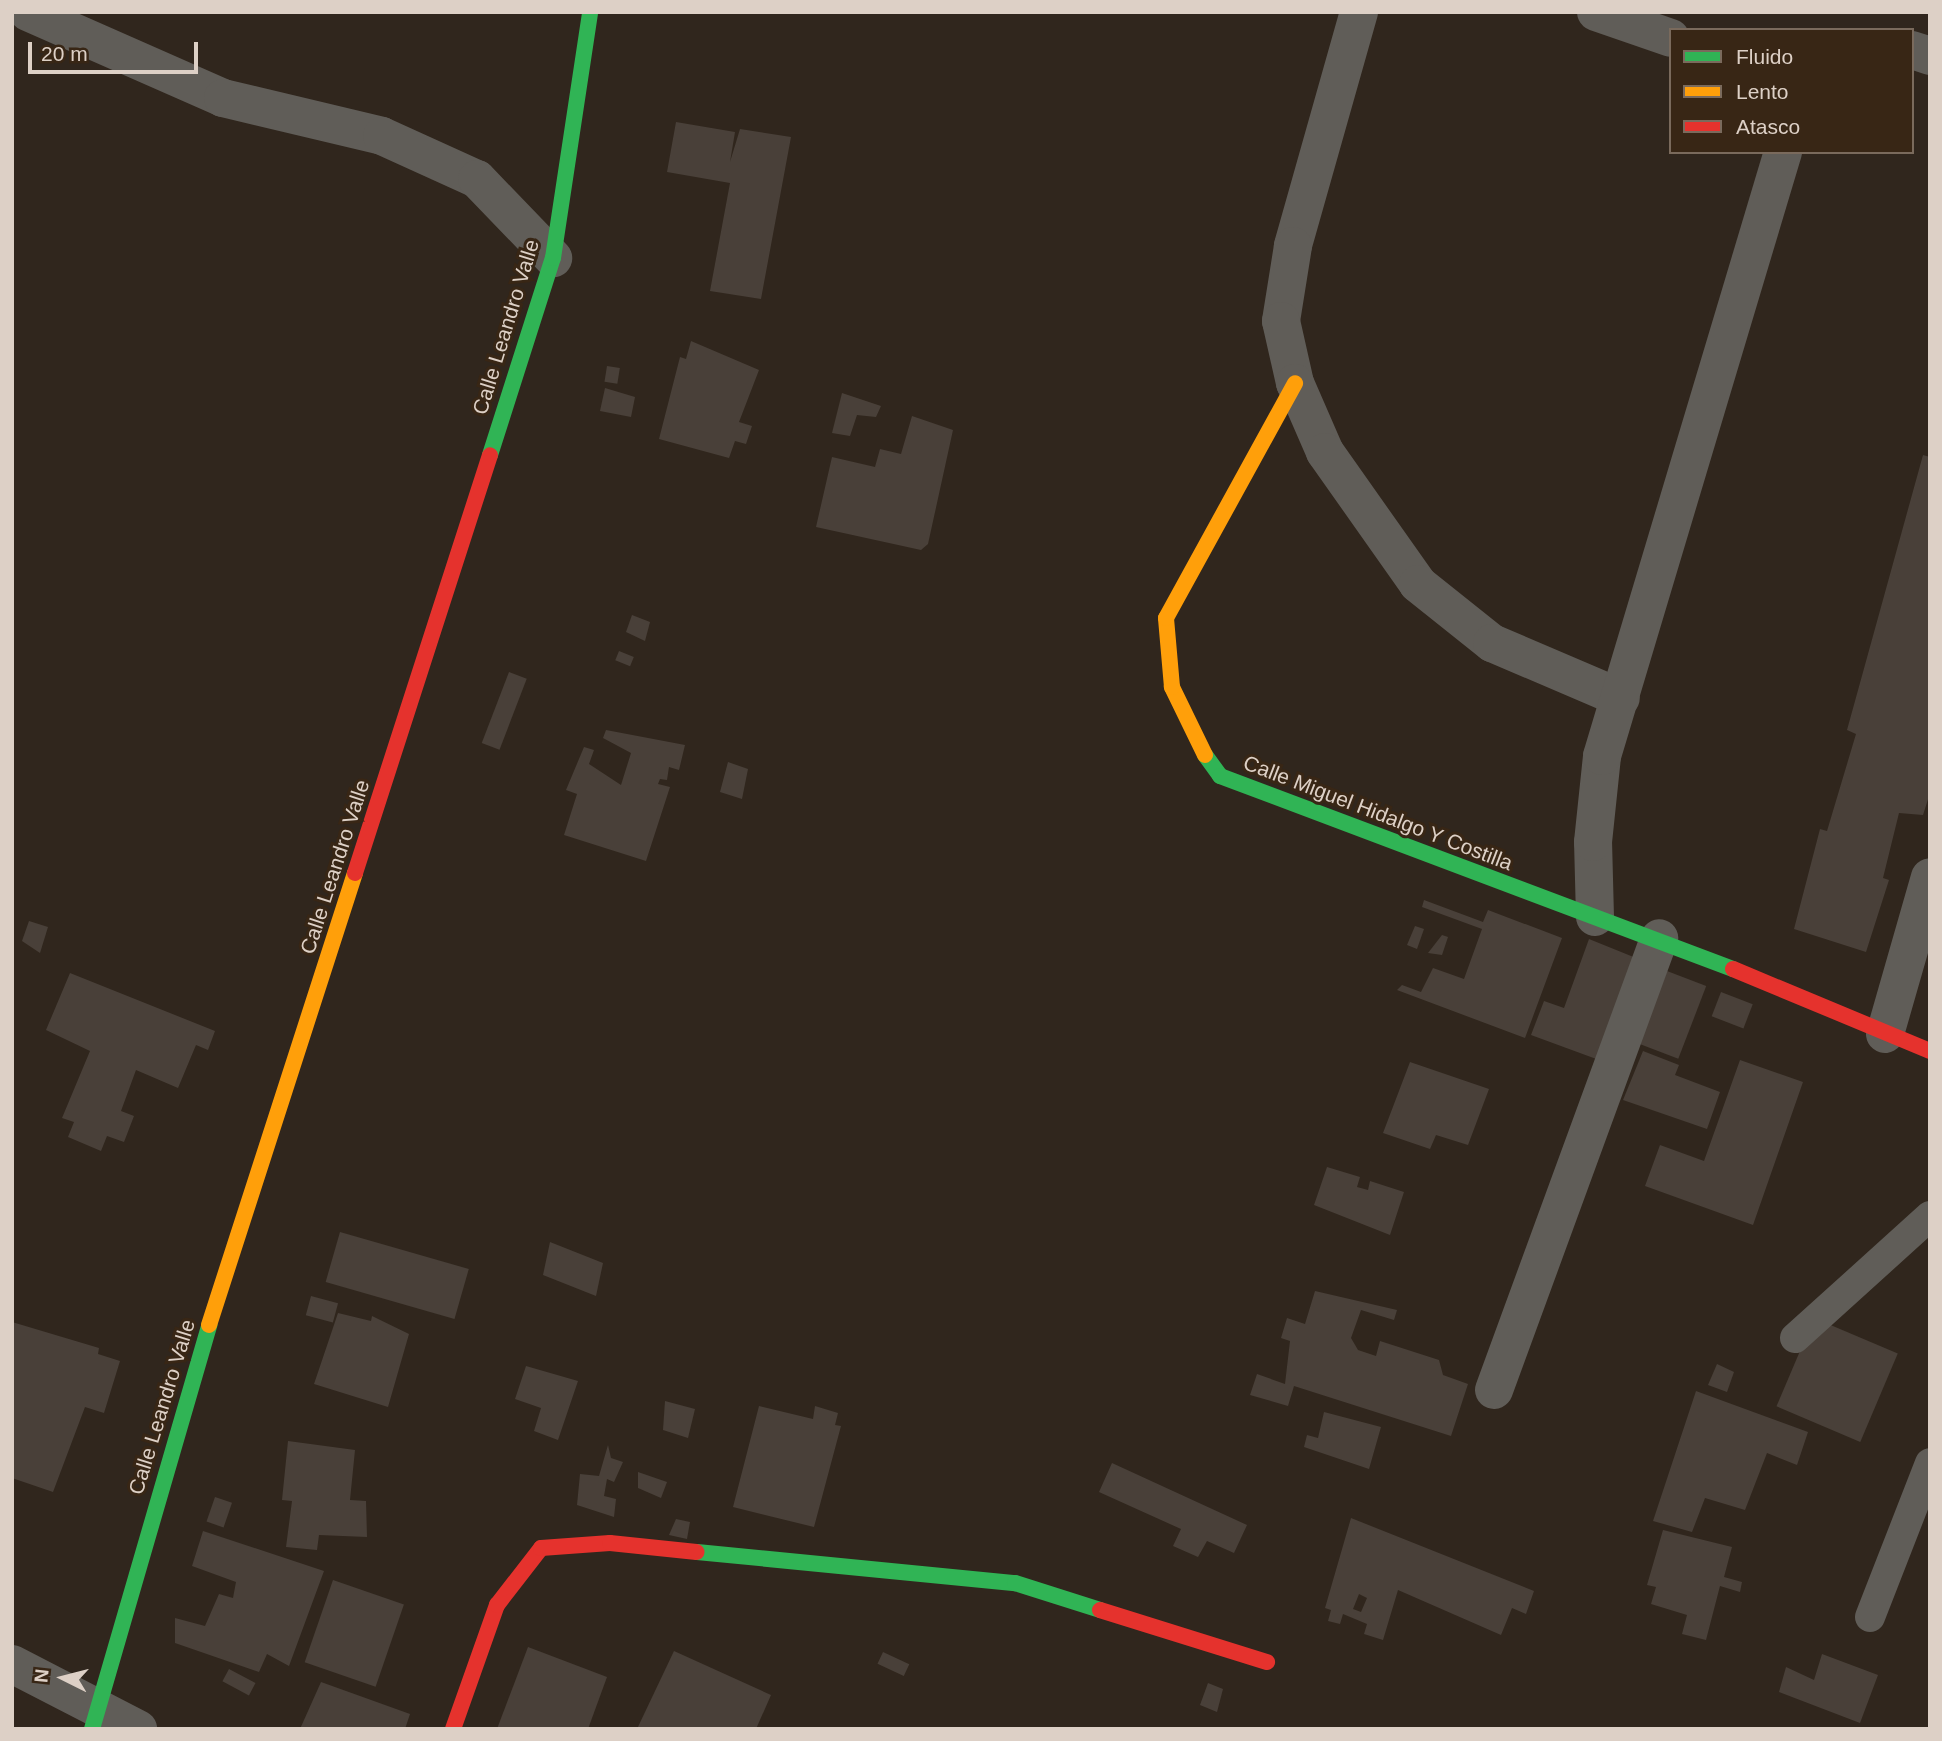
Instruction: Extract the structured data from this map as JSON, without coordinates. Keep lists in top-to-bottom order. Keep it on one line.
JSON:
{"streets":{"street":["Calle Leandro Valle","Calle Miguel Hidalgo Y Costilla"]},"legend":["Fluido","Lento","Atasco"],"scale_bar":"20 m","north":"left"}
